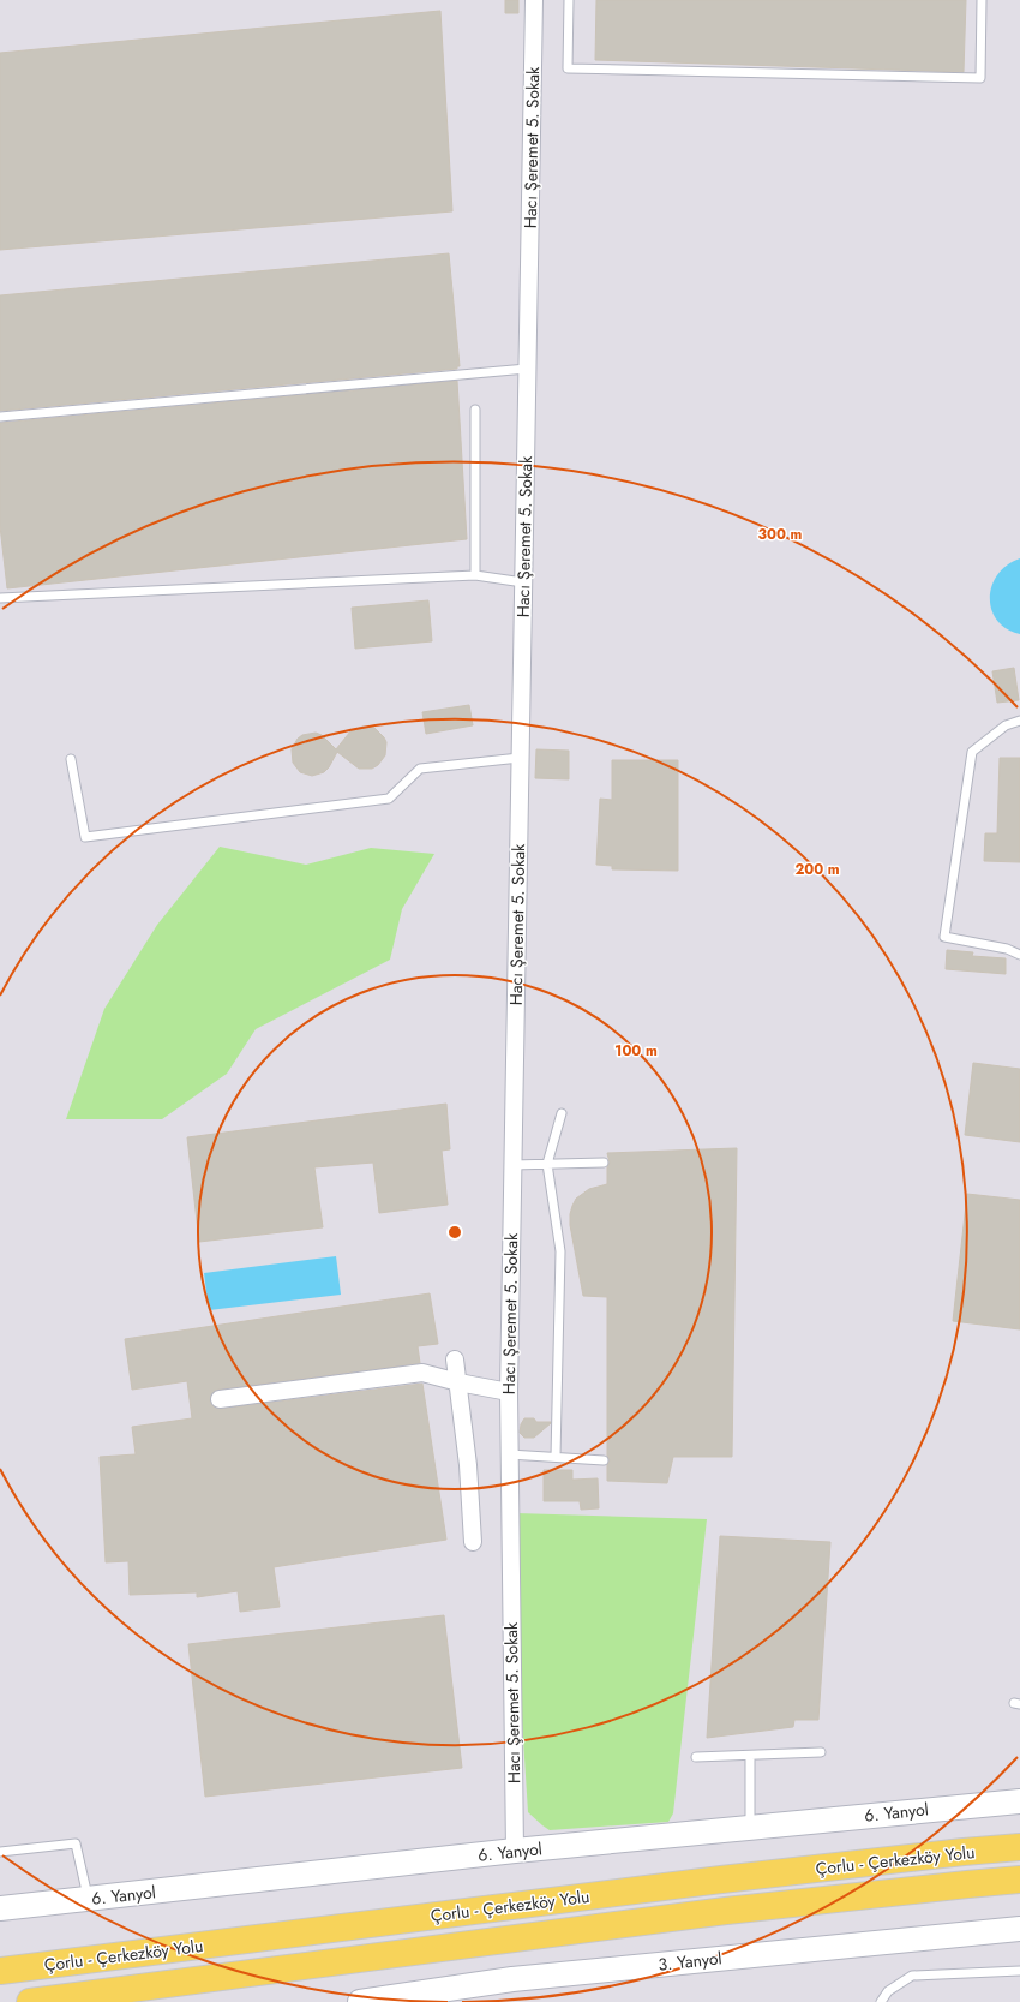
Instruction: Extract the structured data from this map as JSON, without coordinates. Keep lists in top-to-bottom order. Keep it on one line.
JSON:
{"streets":{"main road":["6. Yanyol","Çorlu - Çerkezköy Yolu","3. Yanyol"],"street":["Hacı Şeremet 5. Sokak"]},"crossings":[["Hacı Şeremet 5. Sokak","6. Yanyol"]],"rings":["300 m","200 m","100 m"]}
